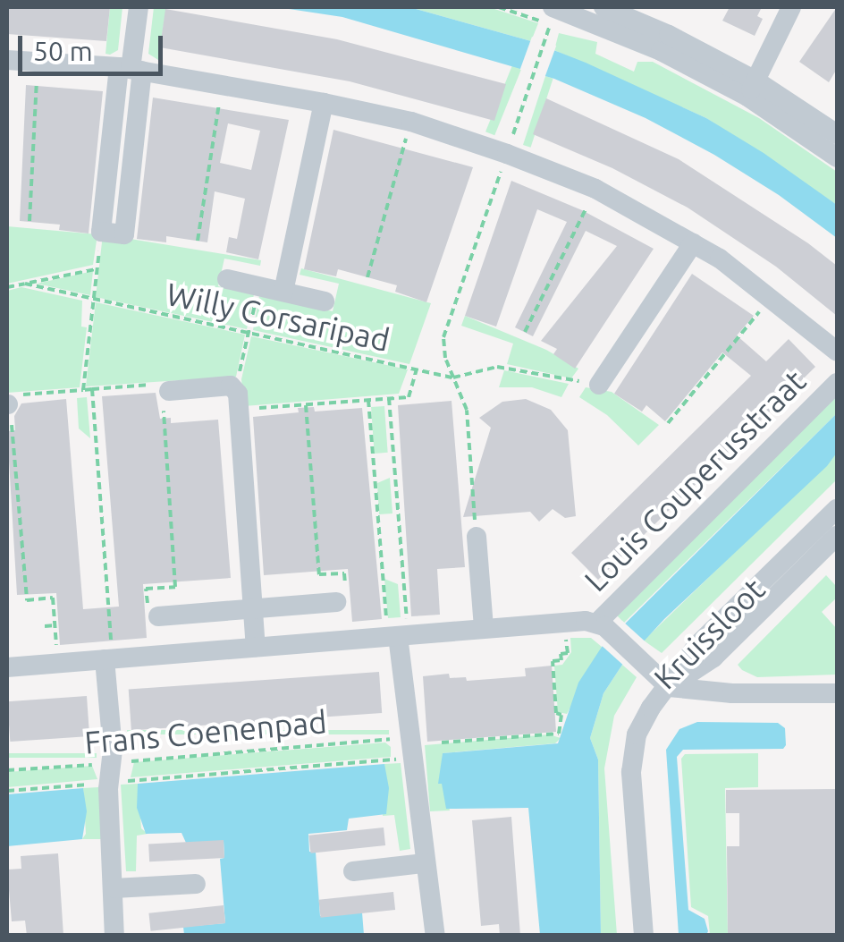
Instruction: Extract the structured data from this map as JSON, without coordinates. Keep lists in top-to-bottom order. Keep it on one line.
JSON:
{"streets":{"street":["Louis Couperusstraat","Kruissloot"],"path":["Willy Corsaripad","Frans Coenenpad"]},"scale_bar":"50 m"}
